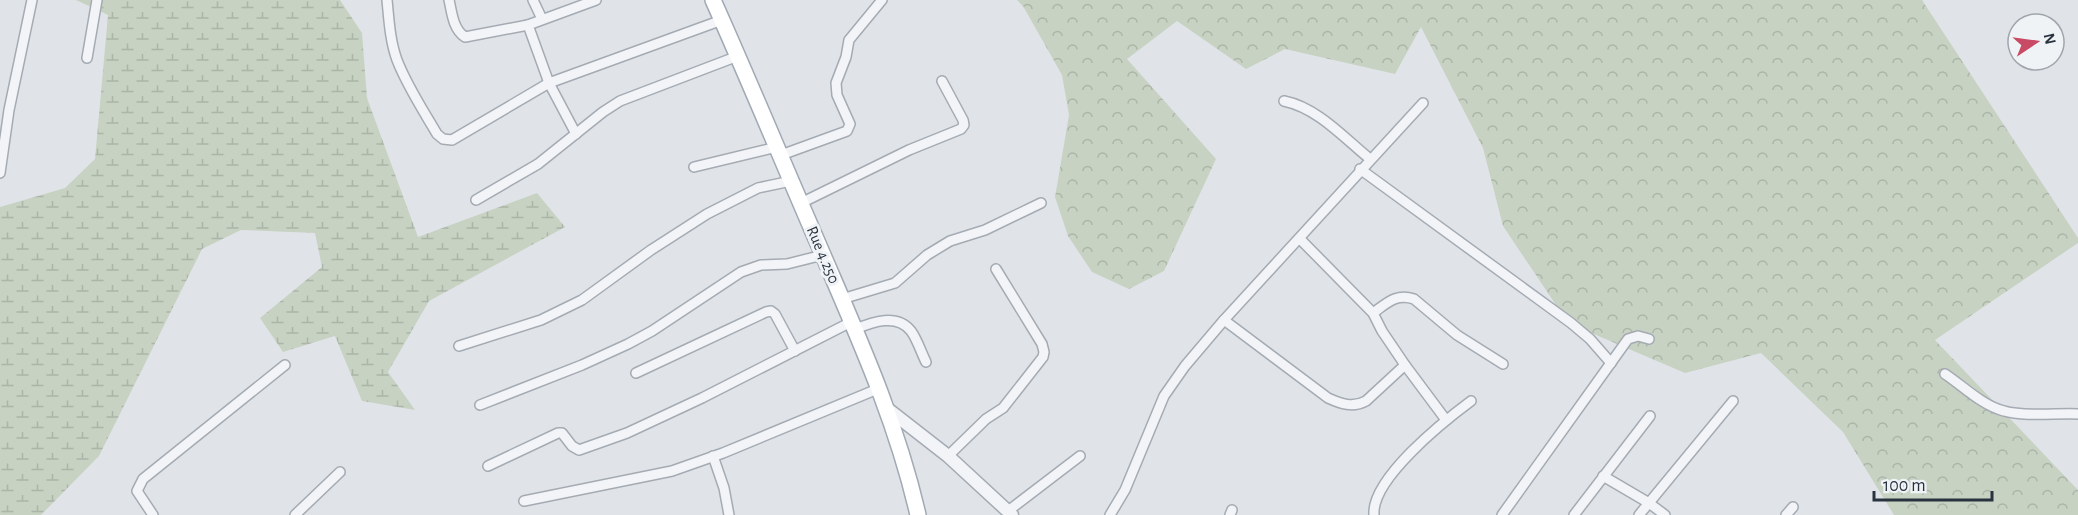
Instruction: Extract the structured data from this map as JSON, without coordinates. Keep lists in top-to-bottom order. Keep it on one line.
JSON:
{"streets":{"main road":["Rue 4.250"]},"scale_bar":"100 m","north":"right"}
